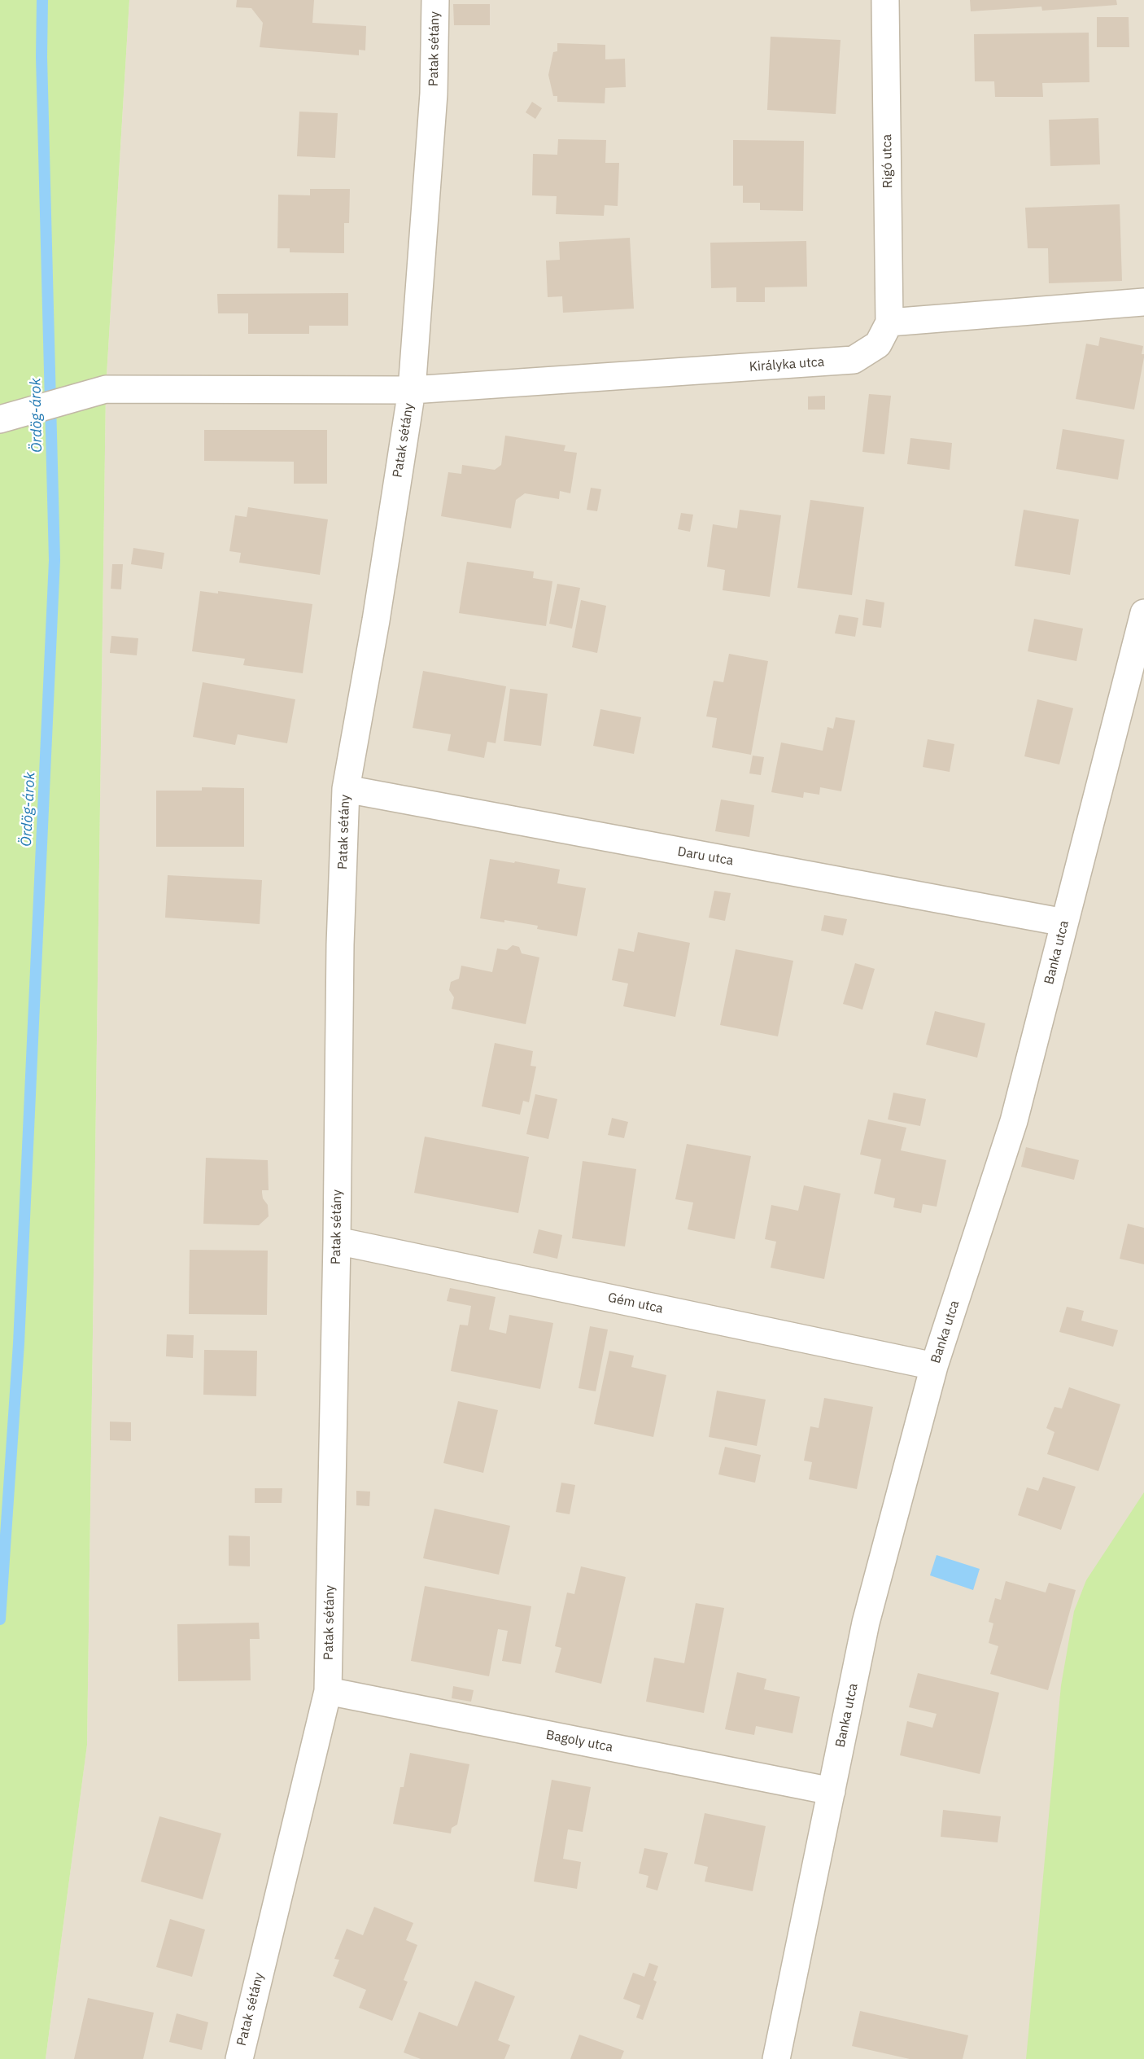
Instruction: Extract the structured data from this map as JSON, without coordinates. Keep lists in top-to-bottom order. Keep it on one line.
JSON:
{"streets":{"street":["Patak sétány","Rigó utca","Királyka utca","Daru utca","Banka utca","Gém utca","Bagoly utca"]},"crossings":[["Patak sétány","Királyka utca"],["Patak sétány","Daru utca"],["Patak sétány","Gém utca"],["Patak sétány","Bagoly utca"],["Rigó utca","Királyka utca"],["Daru utca","Banka utca"],["Banka utca","Gém utca"],["Banka utca","Bagoly utca"]],"water":["Ördög-árok"]}
